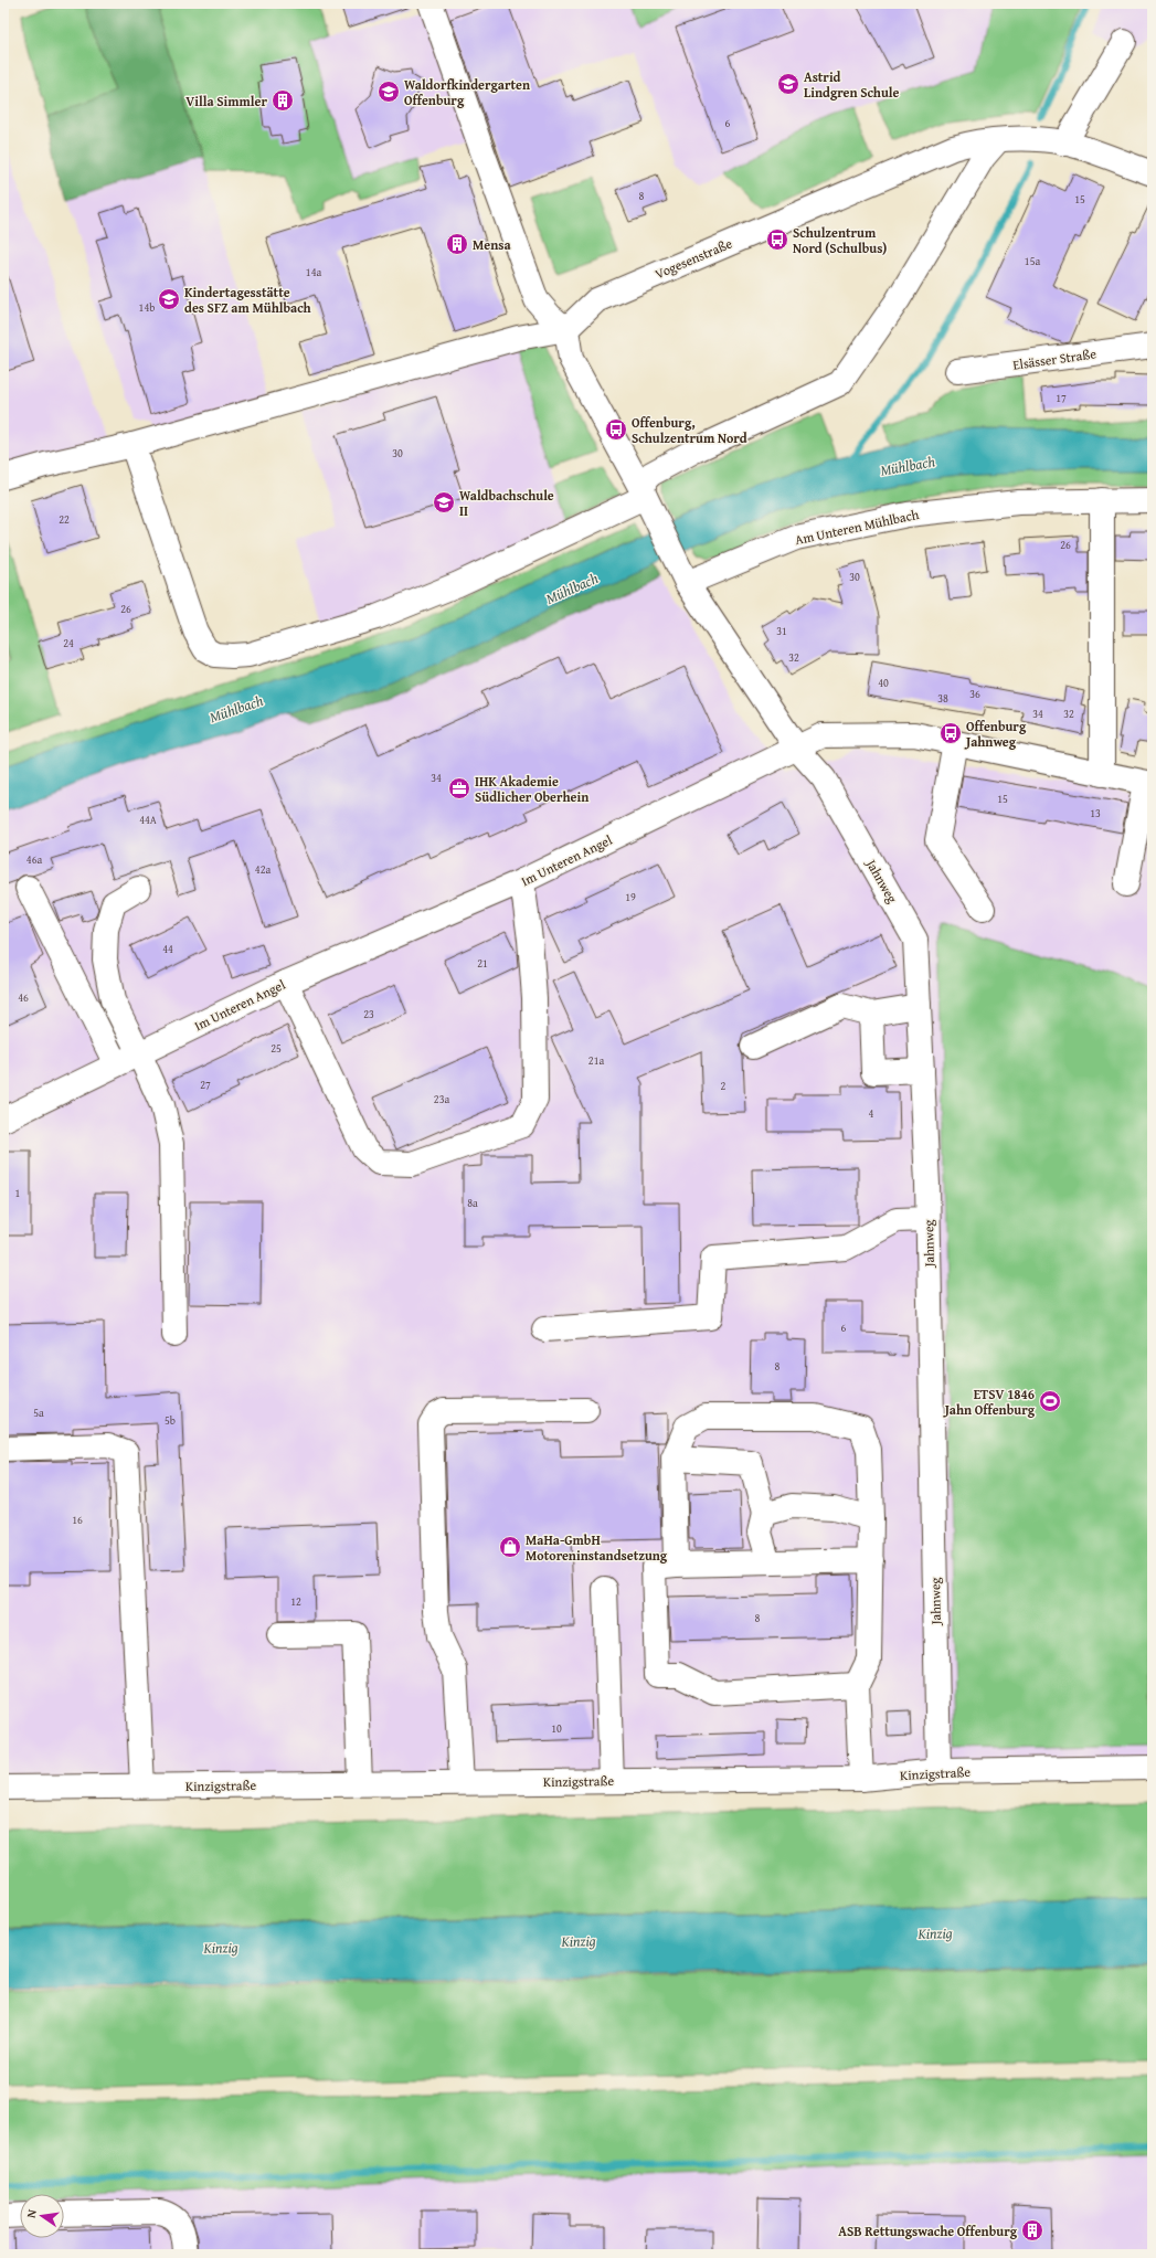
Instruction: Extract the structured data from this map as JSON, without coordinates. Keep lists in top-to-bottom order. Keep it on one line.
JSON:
{"streets":{"street":["Vogesenstraße","Elsässer Straße","Am Unteren Mühlbach","Im Unteren Angel","Jahnweg","Kinzigstraße"]},"crossings":[["Im Unteren Angel","Jahnweg"],["Jahnweg","Kinzigstraße"]],"water":["Mühlbach","Kinzig"],"places":{"school or university":["Astrid Lindgren Schule","Waldorfkindergarten Offenburg","Kindertagesstätte des SFZ am Mühlbach","Waldbachschule II"],"building":["Villa Simmler","Mensa","ASB Rettungswache Offenburg"],"bus stop":["Schulzentrum Nord (Schulbus)","Offenburg, Schulzentrum Nord","Offenburg Jahnweg"],"office":["IHK Akademie Südlicher Oberhein"],"sports":["ETSV 1846 Jahn Offenburg"],"shop":["MaHa-GmbH Motoreninstandsetzung"]},"house_numbers":["6","8","15","15a","14a","14b","17","30","22","26","30","26","31","24","32","40","36","38","34","32","34","15","13","44A","46a","42a","19","44","21","46","23","25","21a","27","2","23a","4","1","8a","6","8","5a","5b","16","12","8","10"],"north":"left"}
